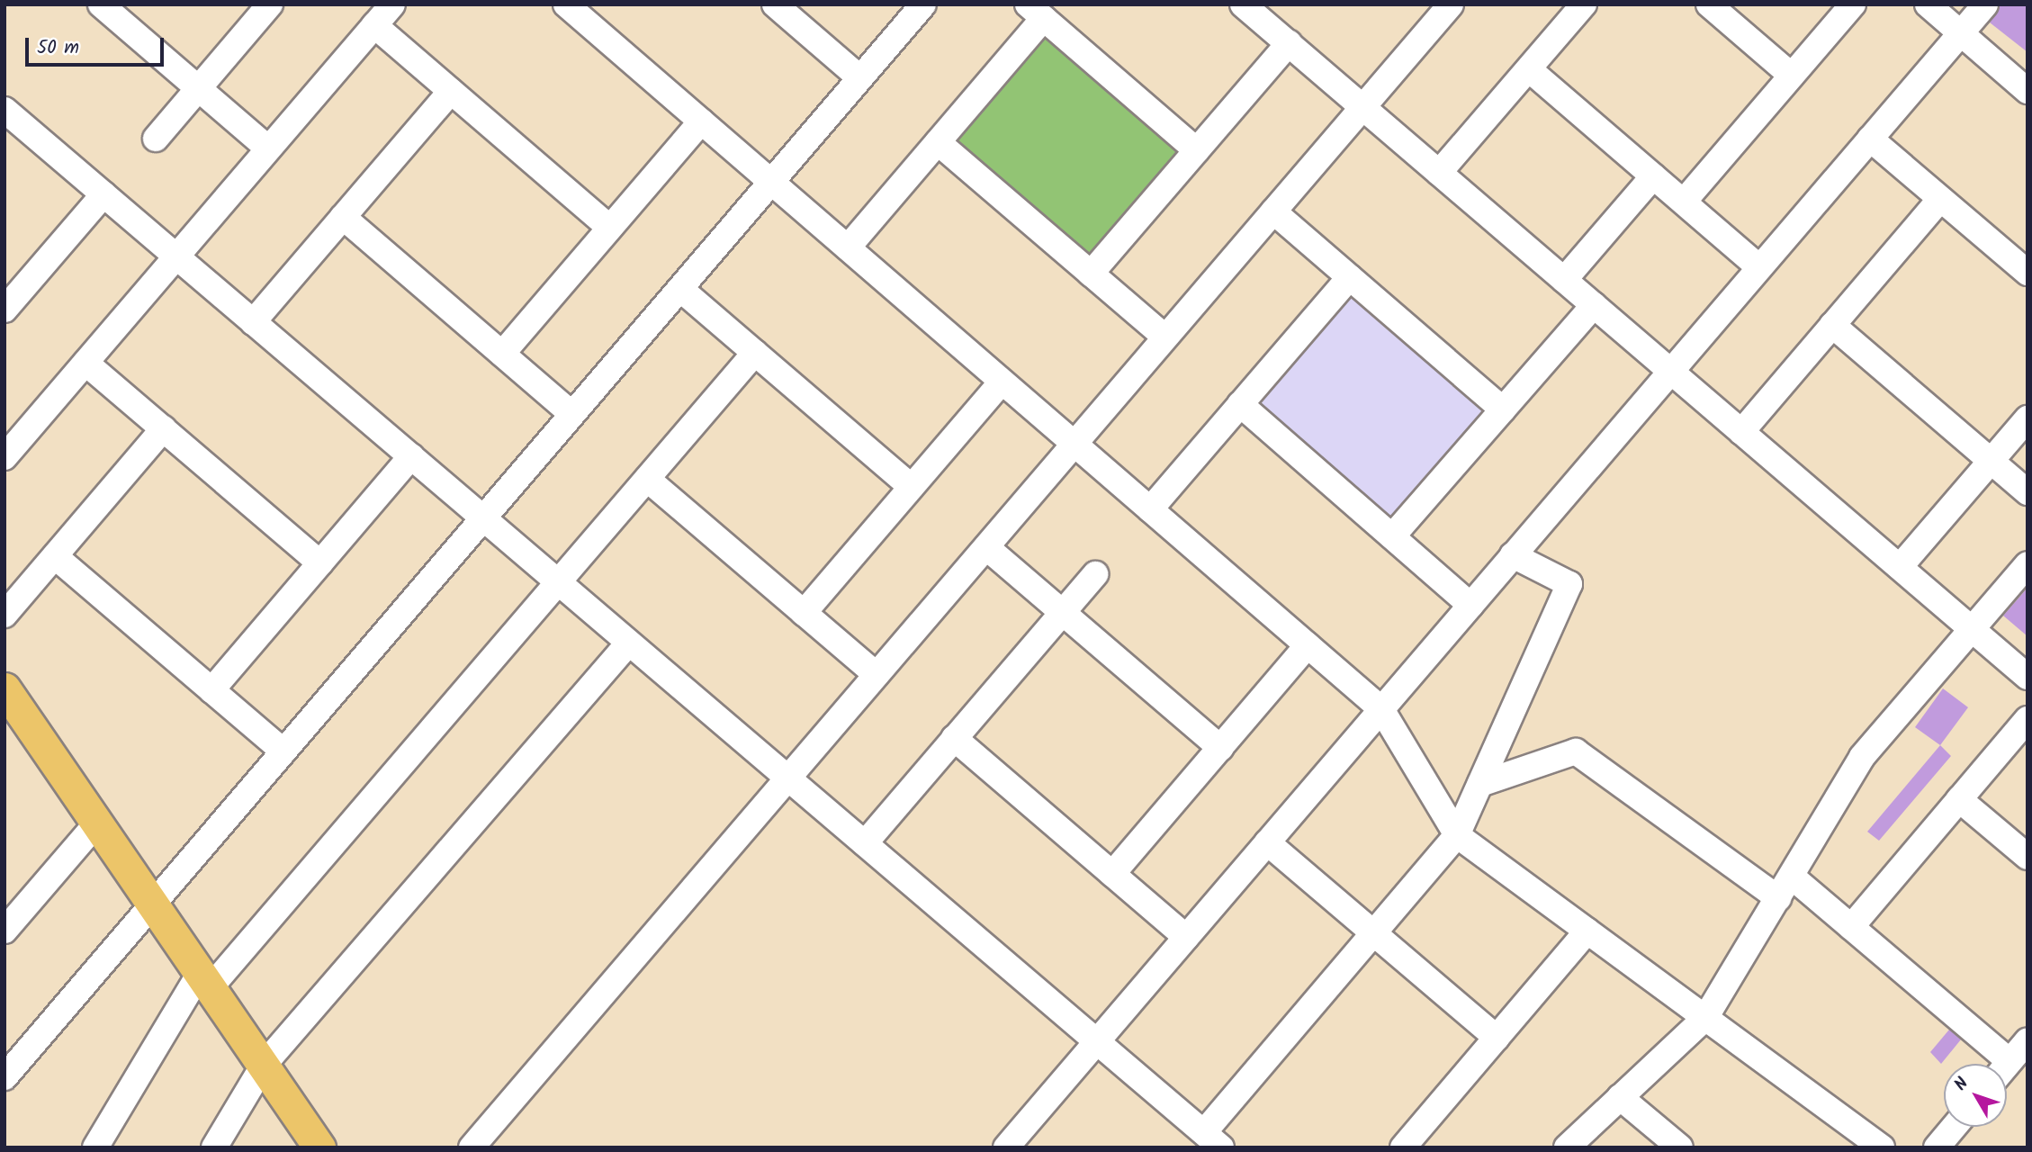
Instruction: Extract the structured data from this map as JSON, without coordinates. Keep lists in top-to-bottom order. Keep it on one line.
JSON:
{"scale_bar":"50 m","north":"top left"}
